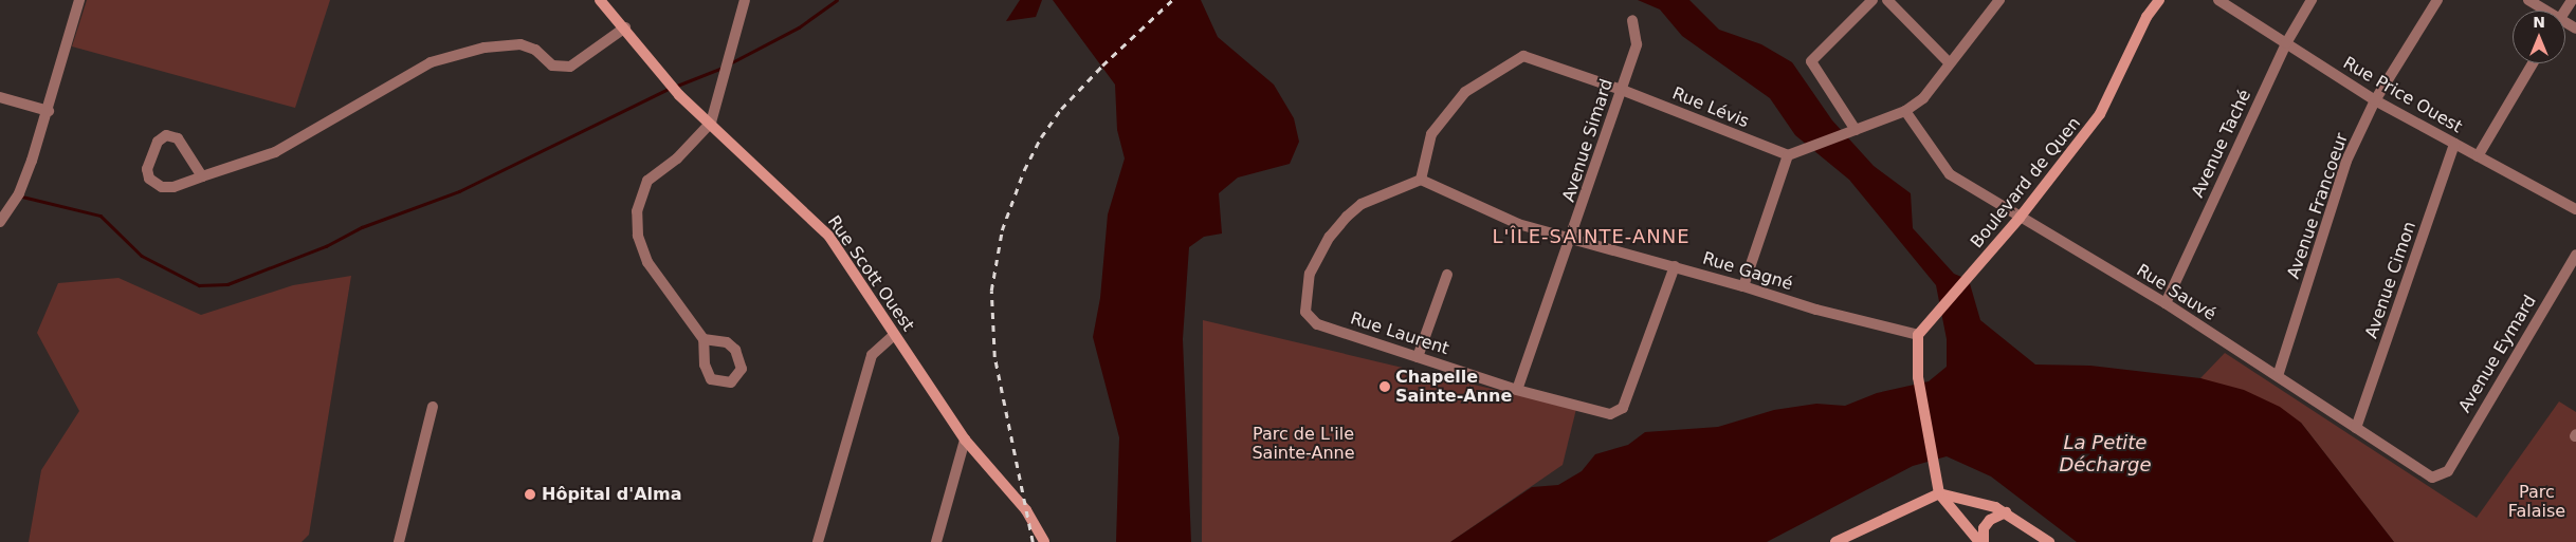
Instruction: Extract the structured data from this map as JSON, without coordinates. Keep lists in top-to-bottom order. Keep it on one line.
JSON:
{"streets":{"street":["Rue Price Ouest","Rue Lévis","Avenue Simard","Avenue Taché","Boulevard de Quen","Avenue Francoeur","Rue Gagné","Rue Scott Ouest","Avenue Cimon","Rue Sauvé","Rue Laurent","Avenue Eymard"]},"crossings":[["Rue Price Ouest","Avenue Taché"],["Rue Price Ouest","Avenue Francoeur"],["Rue Price Ouest","Avenue Cimon"],["Rue Lévis","Avenue Simard"],["Rue Lévis","Rue Gagné"],["Rue Lévis","Rue Laurent"],["Avenue Simard","Rue Gagné"],["Avenue Simard","Rue Laurent"],["Avenue Taché","Rue Sauvé"],["Boulevard de Quen","Rue Gagné"],["Boulevard de Quen","Rue Sauvé"],["Avenue Francoeur","Rue Sauvé"],["Rue Gagné","Rue Laurent"],["Avenue Cimon","Rue Sauvé"],["Rue Sauvé","Avenue Eymard"]],"districts":["L'ÎLE-SAINTE-ANNE"],"water":["La Petite Décharge"],"parks":["Parc de L'ile Sainte-Anne","Parc Falaise"],"places":["Chapelle Sainte-Anne","Hôpital d'Alma"],"north":"top"}
